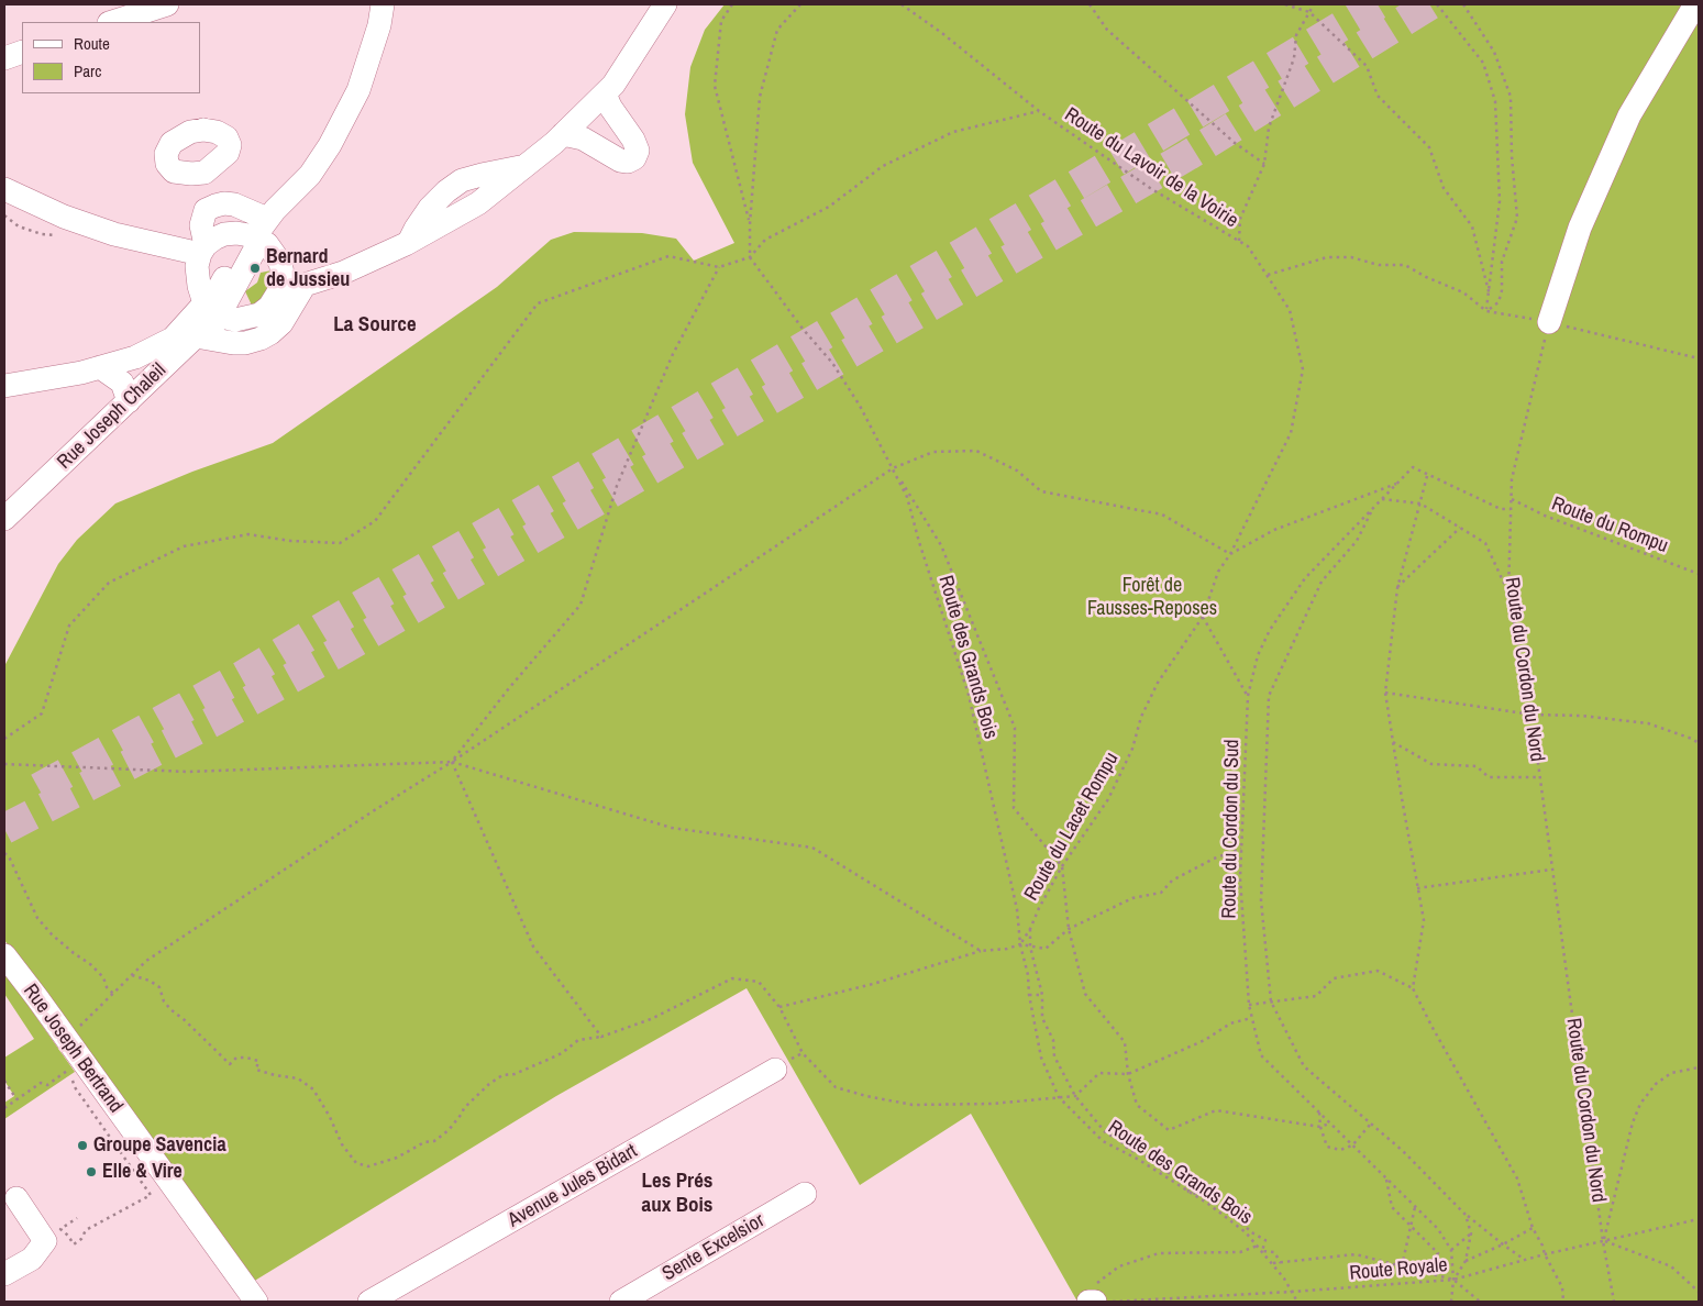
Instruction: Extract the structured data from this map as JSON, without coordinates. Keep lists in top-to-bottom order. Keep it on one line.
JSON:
{"streets":{"street":["Rue Joseph Chaleil","Rue Joseph Bertrand","Avenue Jules Bidart","Sente Excelsior"],"path":["Route du Lavoir de la Voirie","Route du Rompu","Route des Grands Bois","Route du Cordon du Nord","Route du Lacet Rompu","Route du Cordon du Sud","Route Royale"]},"crossings":[["Route du Lavoir de la Voirie","Route du Lacet Rompu"],["Route du Rompu","Route du Cordon du Nord"],["Route des Grands Bois","Route du Lacet Rompu"],["Route des Grands Bois","Route Royale"],["Route du Cordon du Nord","Route Royale"],["Route du Cordon du Sud","Route Royale"]],"districts":["La Source","Les Prés aux Bois"],"parks":["Forêt de Fausses-Reposes"],"places":["Bernard de Jussieu","Groupe Savencia","Elle & Vire"],"legend":["Route","Parc"]}
